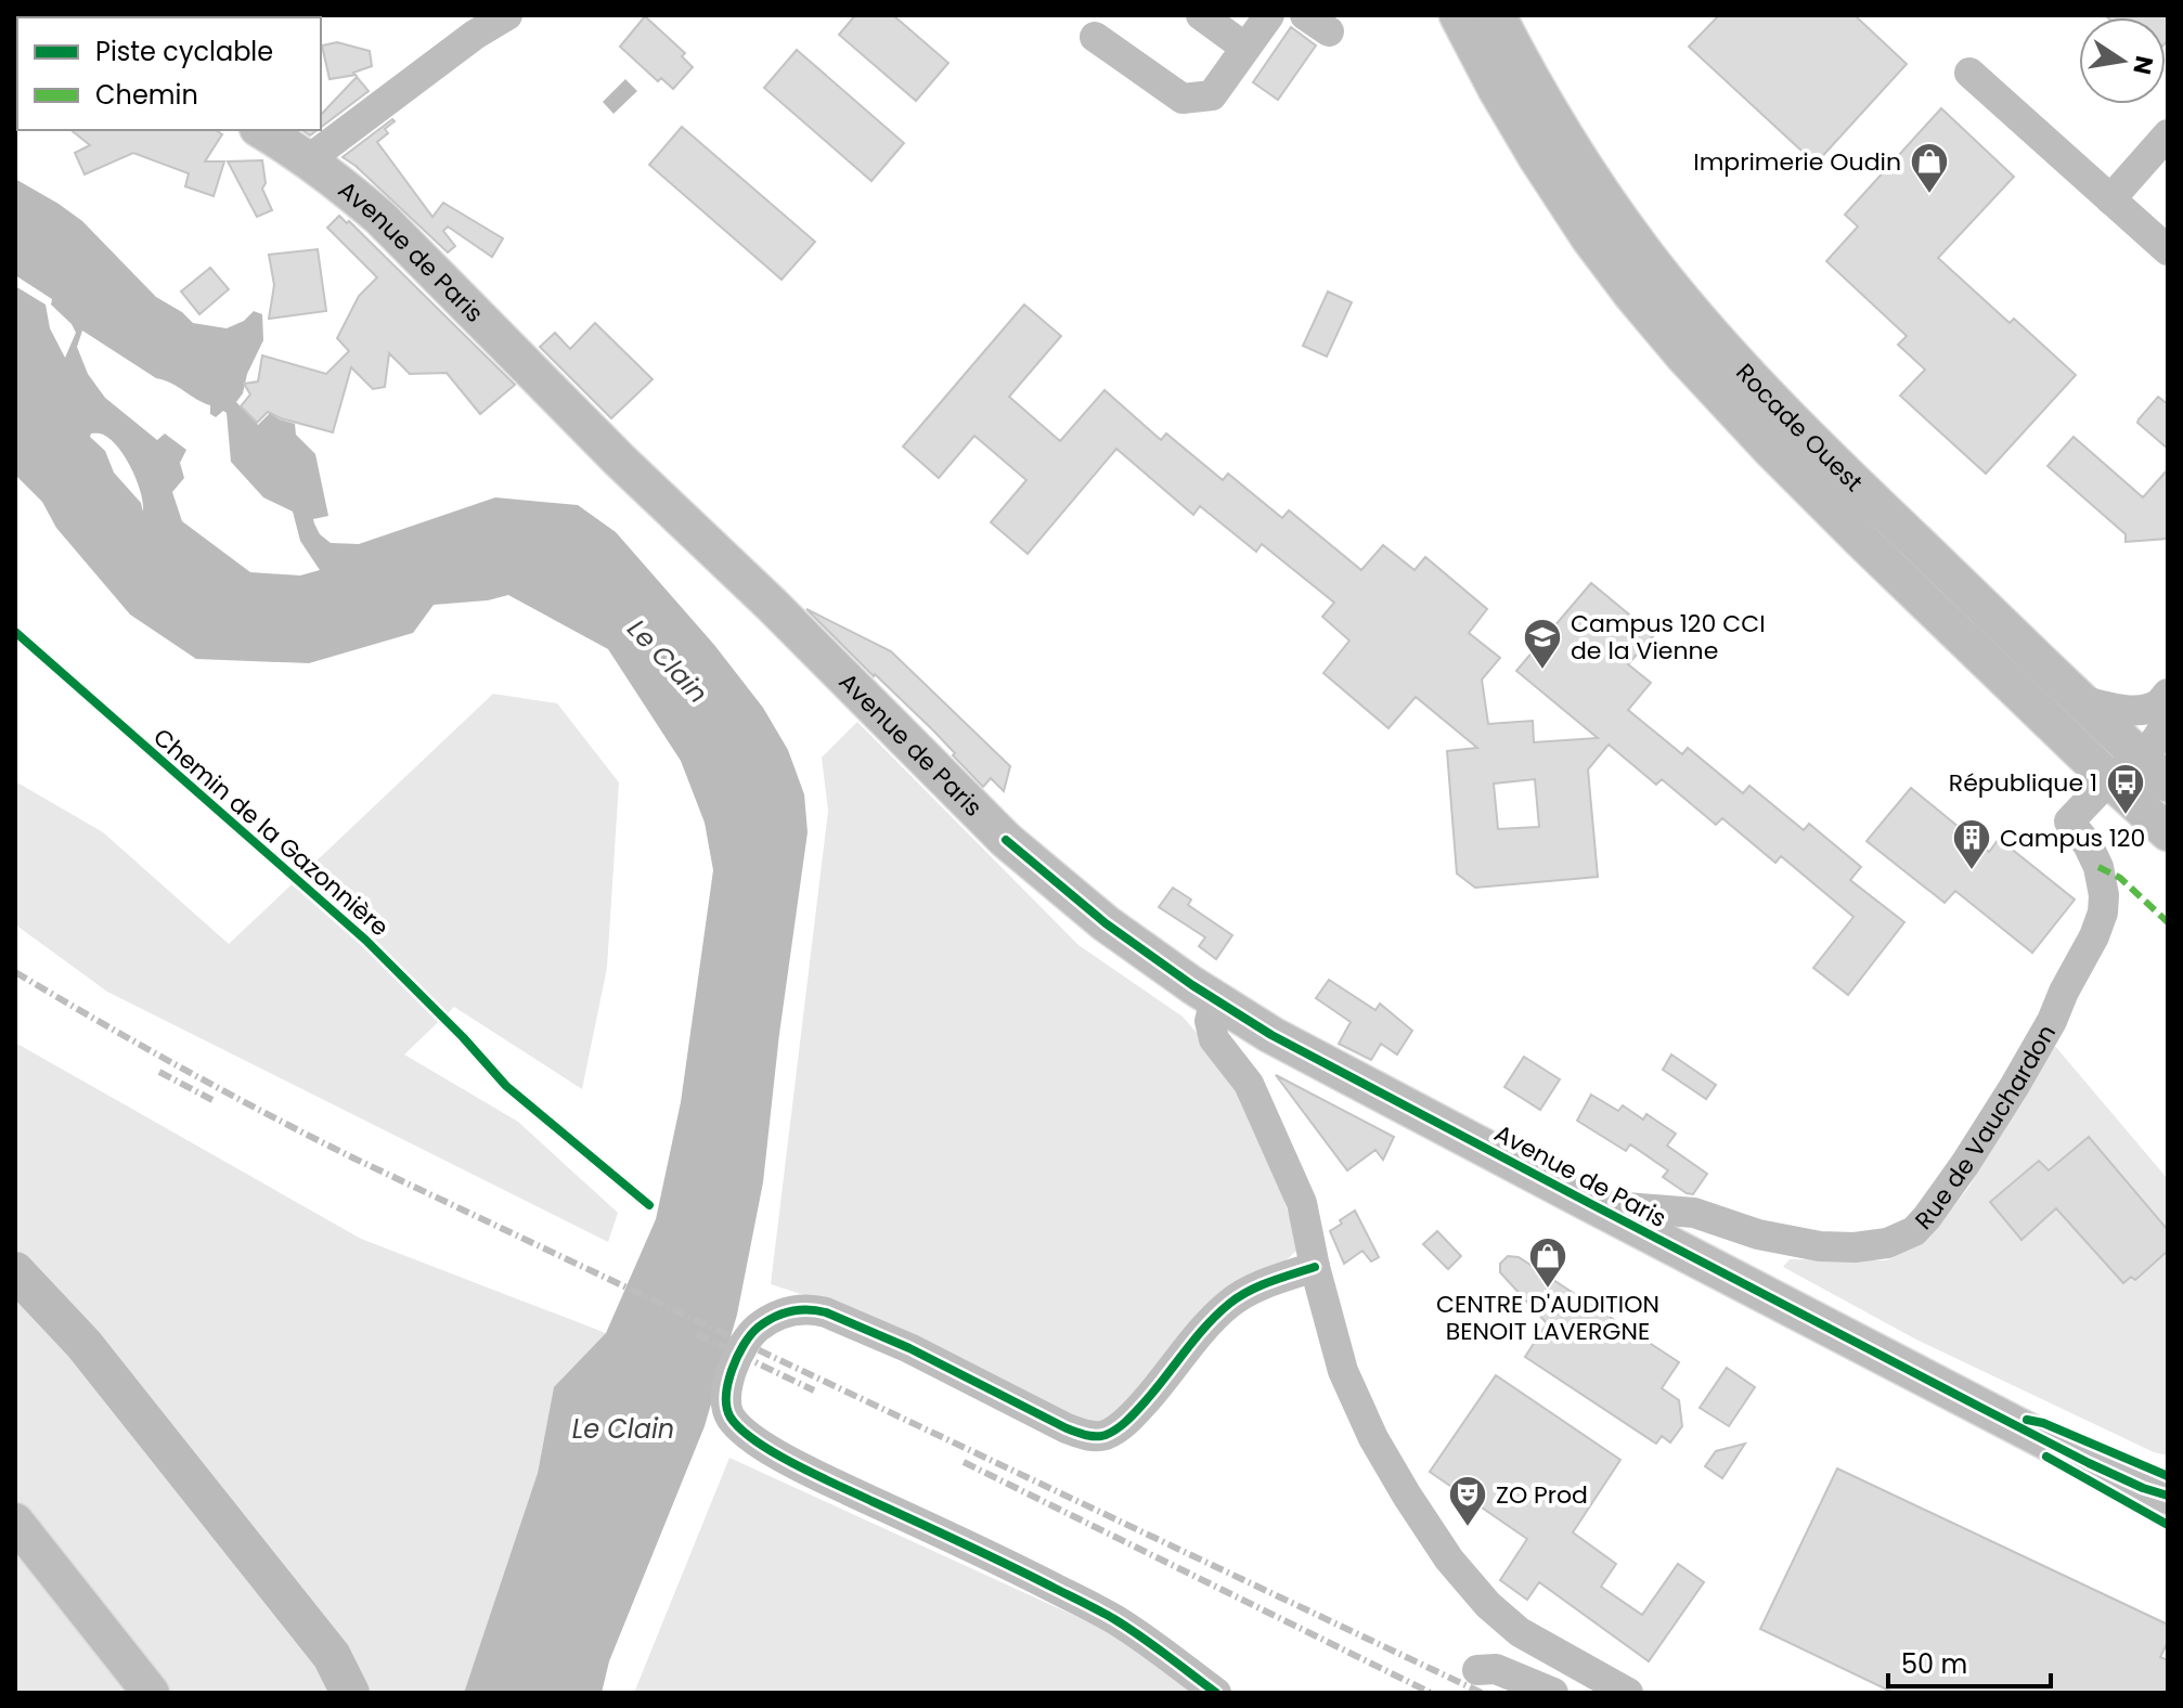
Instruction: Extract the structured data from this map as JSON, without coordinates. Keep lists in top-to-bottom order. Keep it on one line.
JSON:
{"streets":{"main road":["Avenue de Paris","Rocade Ouest"],"street":["Rue de Vauchardon"],"cycle path":["Chemin de la Gazonnière"]},"crossings":[["Avenue de Paris","Rue de Vauchardon"]],"water":["Le Clain"],"places":{"shop":["Imprimerie Oudin","CENTRE D'AUDITION BENOIT LAVERGNE"],"school or university":["Campus 120 CCI de la Vienne"],"bus stop":["République 1"],"building":["Campus 120"],"theatre":["ZO Prod"]},"legend":["Piste cyclable","Chemin"],"scale_bar":"50 m","north":"right"}
